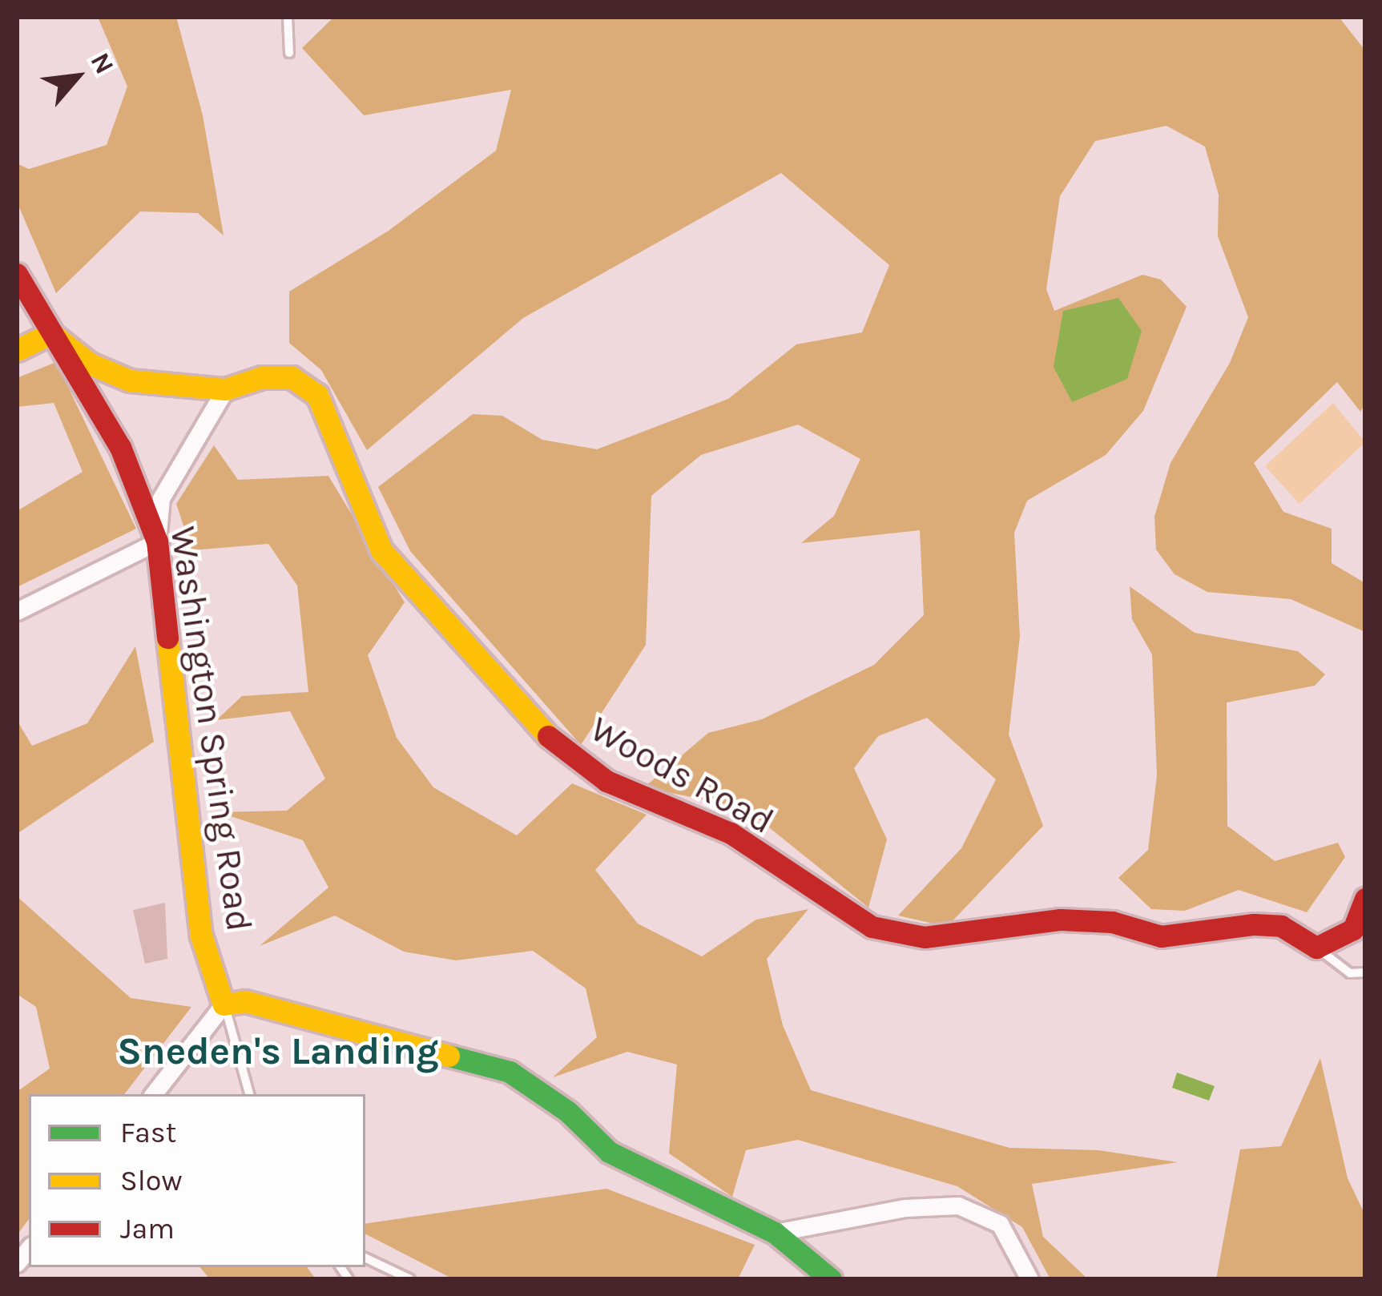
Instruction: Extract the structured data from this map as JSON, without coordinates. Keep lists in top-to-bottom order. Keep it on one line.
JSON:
{"streets":{"street":["Washington Spring Road","Woods Road"]},"crossings":[["Washington Spring Road","Woods Road"]],"districts":["Sneden's Landing"],"legend":["Fast","Slow","Jam"],"north":"top right"}
